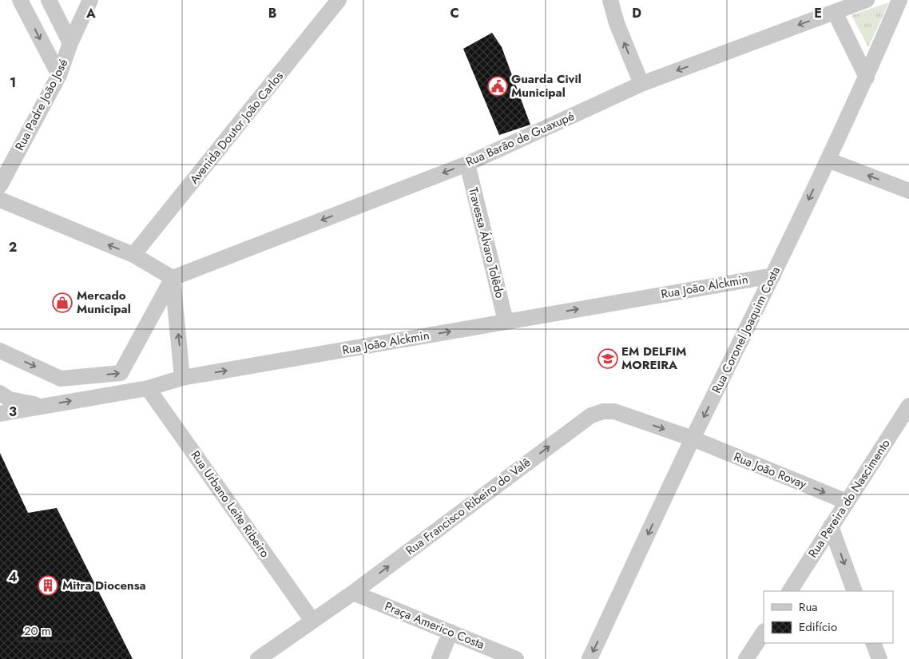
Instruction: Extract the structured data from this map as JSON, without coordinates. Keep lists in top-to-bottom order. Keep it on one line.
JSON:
{"streets":{"street":["Rua Padre João José","Avenida Doutor João Carlos","Rua Barão de Guaxupé","Travessa Álvaro Tolêdo","Rua João Alckmin","Rua Coronel Joaquim Costa","Rua João Rovay","Rua Pereira do Nascimento","Rua Urbano Leite Ribeiro","Rua Francisco Ribeiro do Valê","Praça Americo Costa"]},"crossings":[["Rua Barão de Guaxupé","Travessa Álvaro Tolêdo"],["Travessa Álvaro Tolêdo","Rua João Alckmin"],["Rua João Alckmin","Rua Coronel Joaquim Costa"],["Rua João Alckmin","Rua Urbano Leite Ribeiro"],["Rua Coronel Joaquim Costa","Rua João Rovay"],["Rua Coronel Joaquim Costa","Rua Francisco Ribeiro do Valê"],["Rua João Rovay","Rua Pereira do Nascimento"],["Rua João Rovay","Rua Francisco Ribeiro do Valê"],["Rua Urbano Leite Ribeiro","Rua Francisco Ribeiro do Valê"],["Rua Francisco Ribeiro do Valê","Praça Americo Costa"]],"one_way":["Rua Barão de Guaxupé","Rua João Alckmin","Rua Coronel Joaquim Costa","Rua João Rovay","Rua Francisco Ribeiro do Valê"],"places":{"public building":["Guarda Civil Municipal"],"shop":["Mercado Municipal"],"school or university":["EM DELFIM MOREIRA"],"building":["Mitra Diocensa"]},"legend":["Rua","Edifício"],"scale_bar":"20 m","grid":{"columns":["A","B","C","D","E"],"rows":["1","2","3","4"]}}
